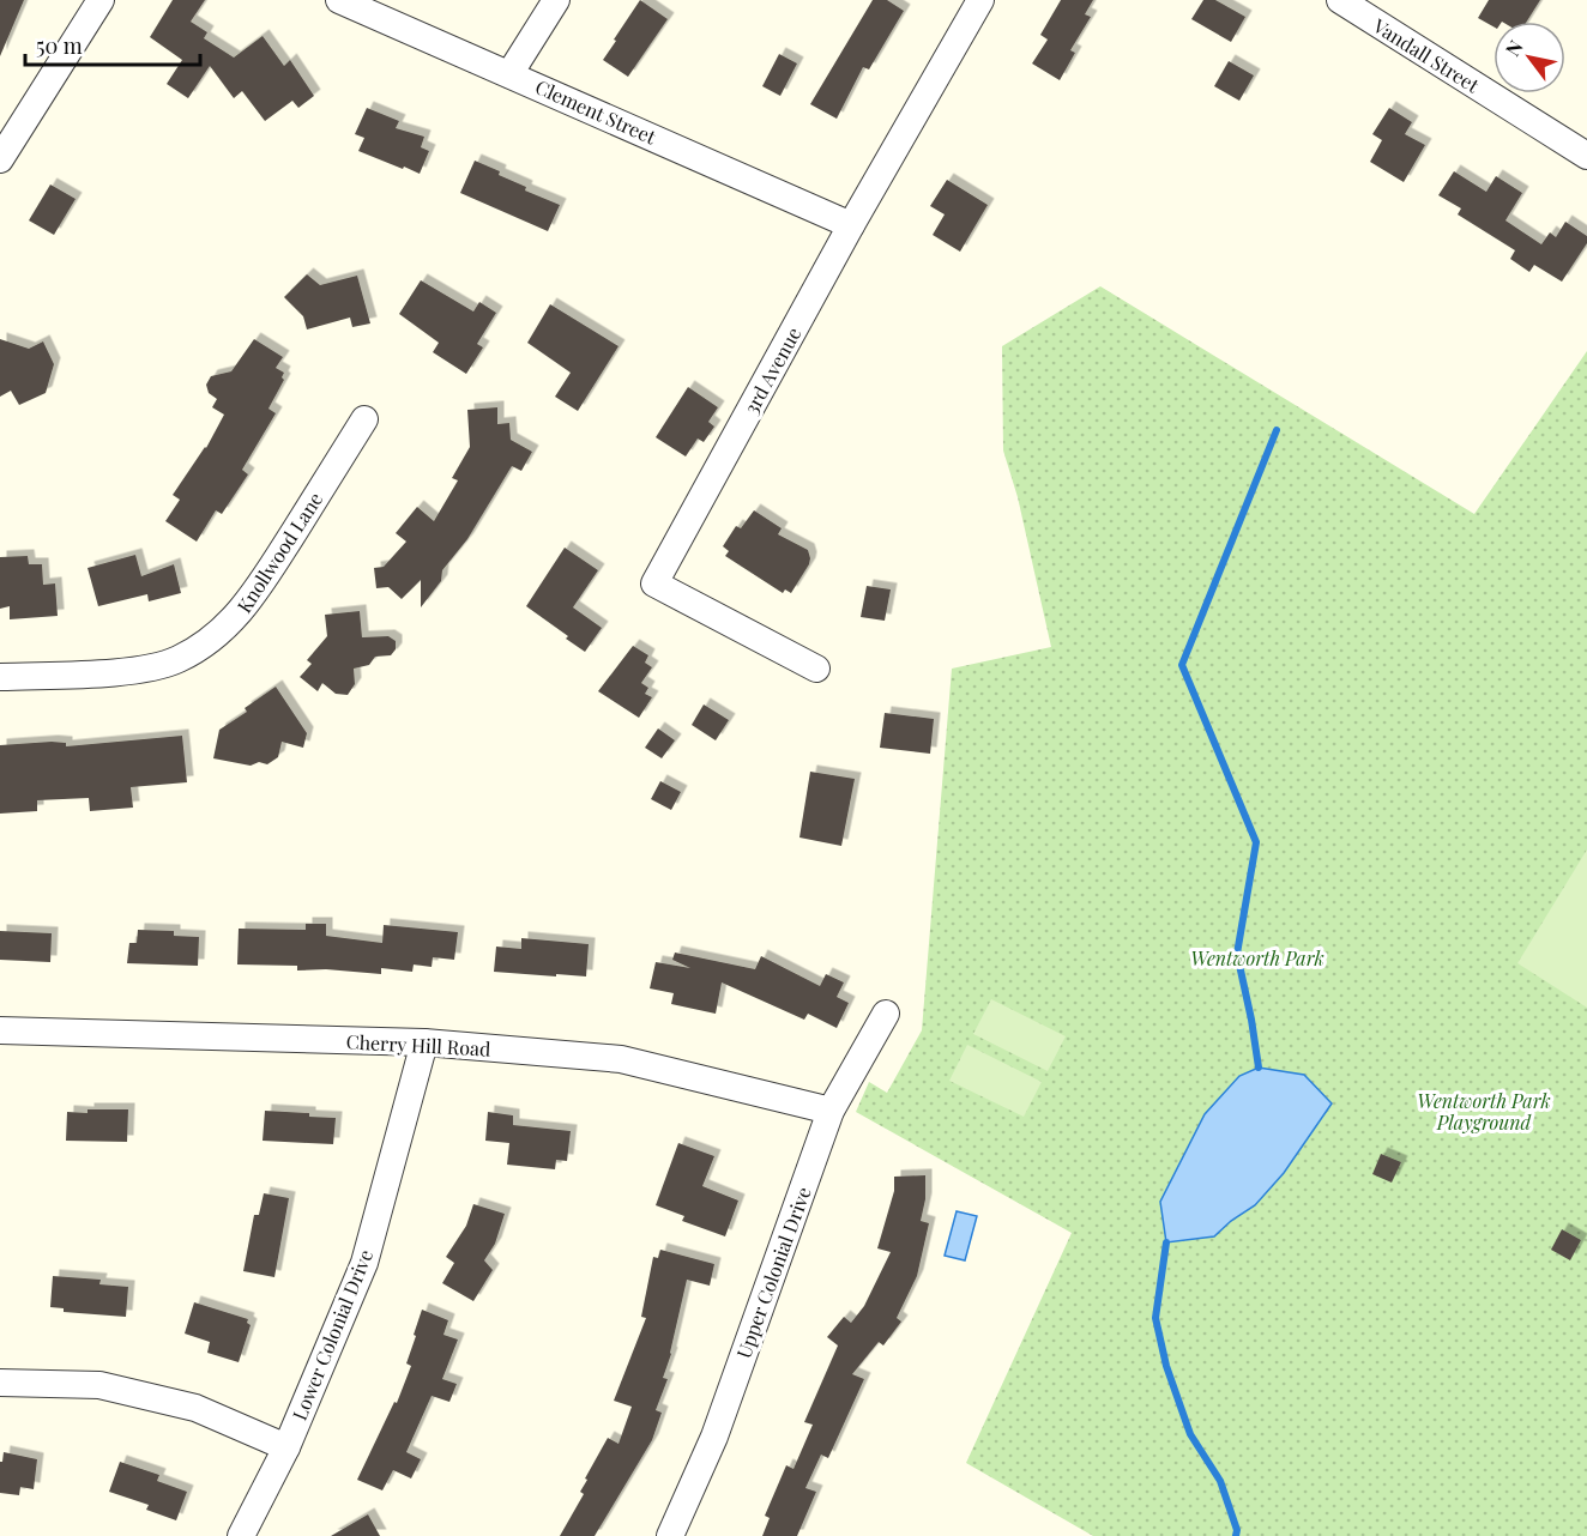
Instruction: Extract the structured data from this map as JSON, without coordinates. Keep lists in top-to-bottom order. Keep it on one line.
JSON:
{"streets":{"street":["Vandall Street","Clement Street","3rd Avenue","Knollwood Lane","Cherry Hill Road","Upper Colonial Drive","Lower Colonial Drive"]},"crossings":[["Clement Street","3rd Avenue"],["Cherry Hill Road","Upper Colonial Drive"],["Cherry Hill Road","Lower Colonial Drive"]],"parks":["Wentworth Park","Wentworth Park Playground"],"scale_bar":"50 m","north":"top left"}
